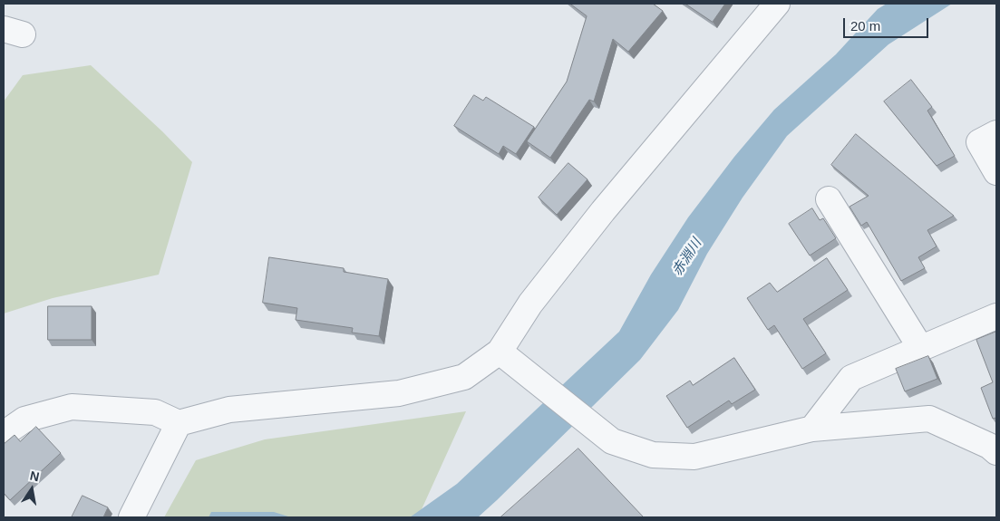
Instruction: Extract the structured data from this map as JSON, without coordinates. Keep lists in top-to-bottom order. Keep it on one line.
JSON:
{"water":["赤淵川"],"scale_bar":"20 m","north":"top"}
